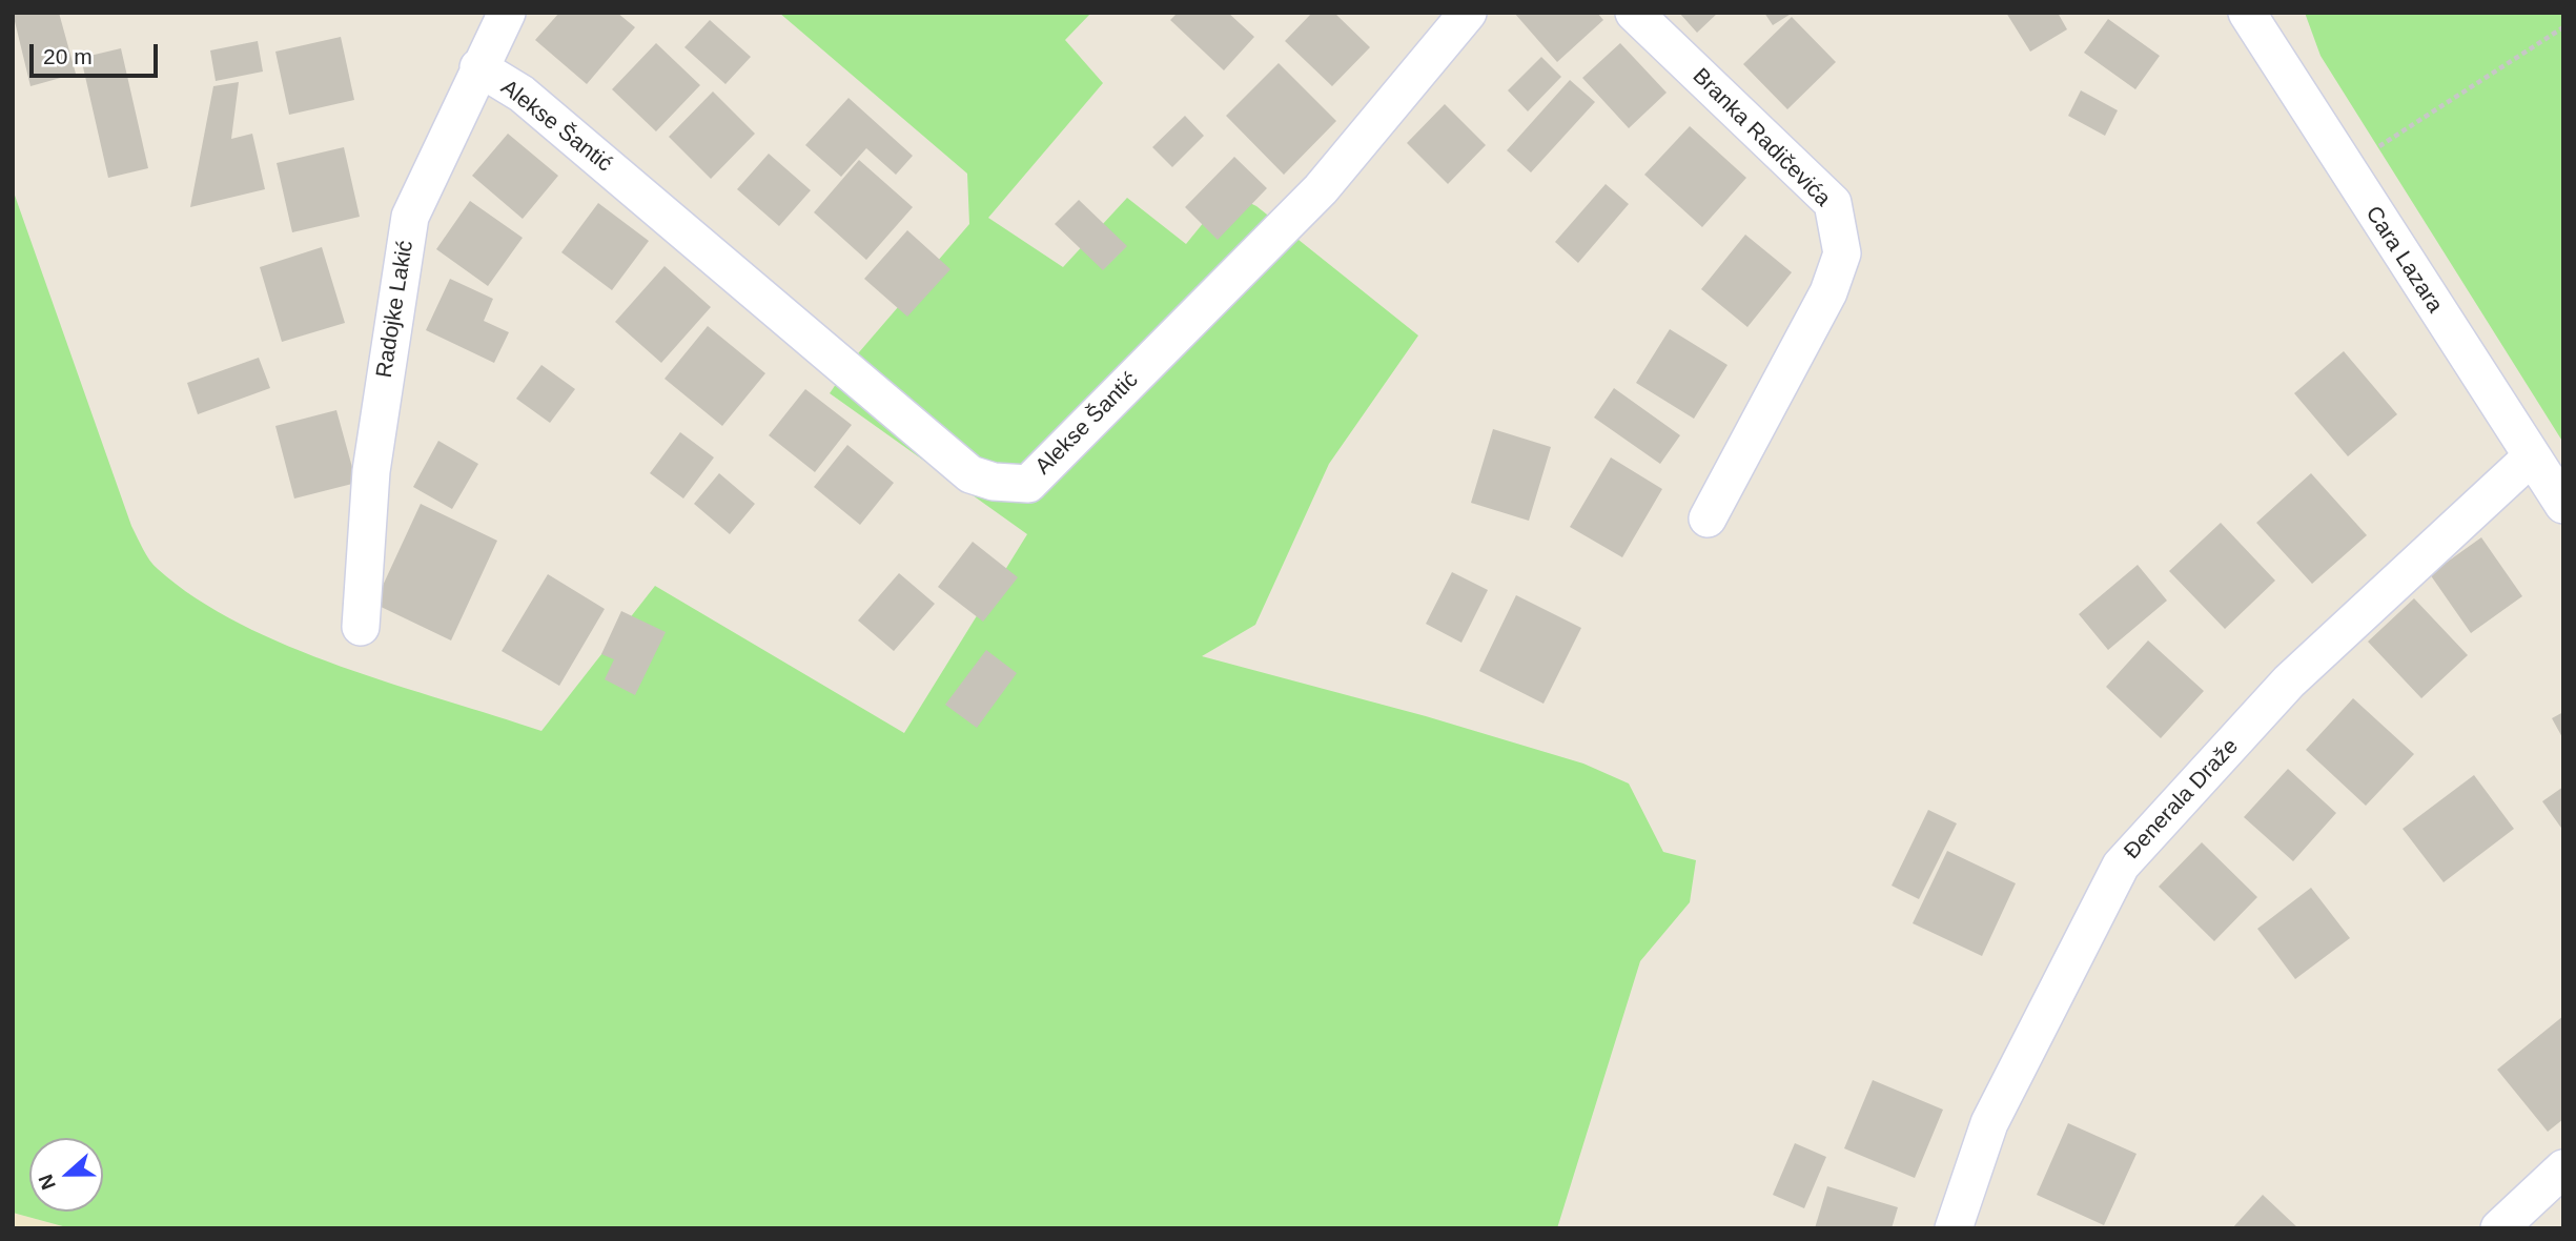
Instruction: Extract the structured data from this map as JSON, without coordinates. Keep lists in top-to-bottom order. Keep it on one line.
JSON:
{"streets":{"street":["Alekse Šantić","Branka Radičevića","Cara Lazara","Radojke Lakić","Đenerala Draže"]},"crossings":[["Alekse Šantić","Radojke Lakić"],["Cara Lazara","Đenerala Draže"]],"scale_bar":"20 m","north":"left"}
